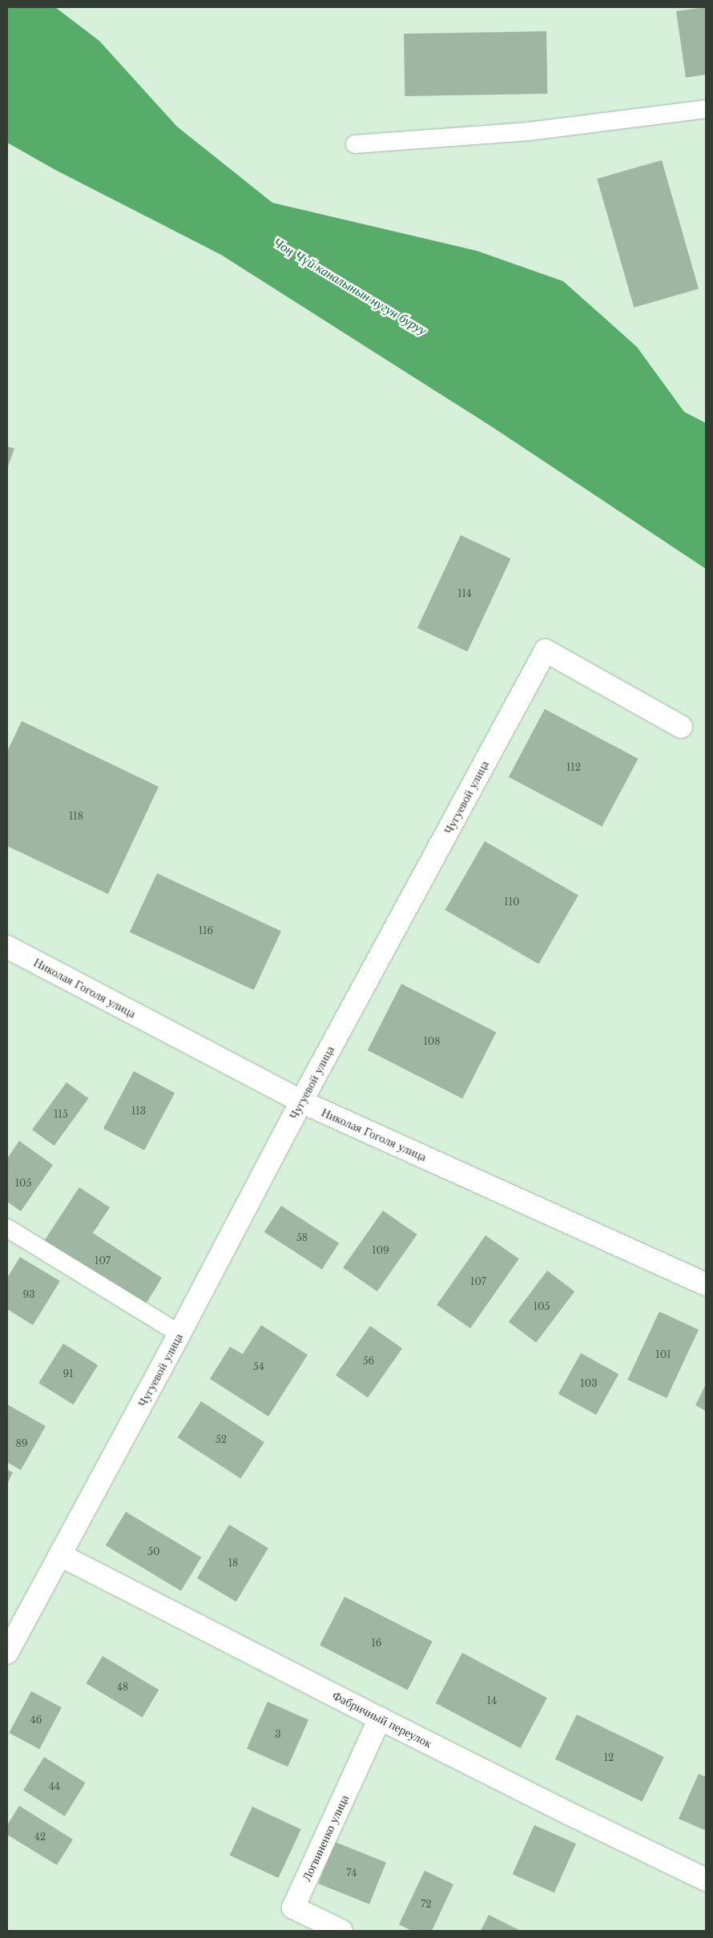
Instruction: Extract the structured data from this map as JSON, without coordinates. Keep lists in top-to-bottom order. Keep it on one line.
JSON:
{"streets":{"street":["Чугуевой улица","Николая Гоголя улица","Фабричный переулок","Логвиненко улица"]},"crossings":[["Чугуевой улица","Николая Гоголя улица"],["Чугуевой улица","Фабричный переулок"],["Фабричный переулок","Логвиненко улица"]],"water":["Чоң Чүй каналынын нугун буруу"],"house_numbers":["114","112","118","110","116","108","113","115","105","58","109","107","107","93","105","101","56","54","91","103","52","89","50","18","16","48","14","46","3","12","44","42","74","72"]}
